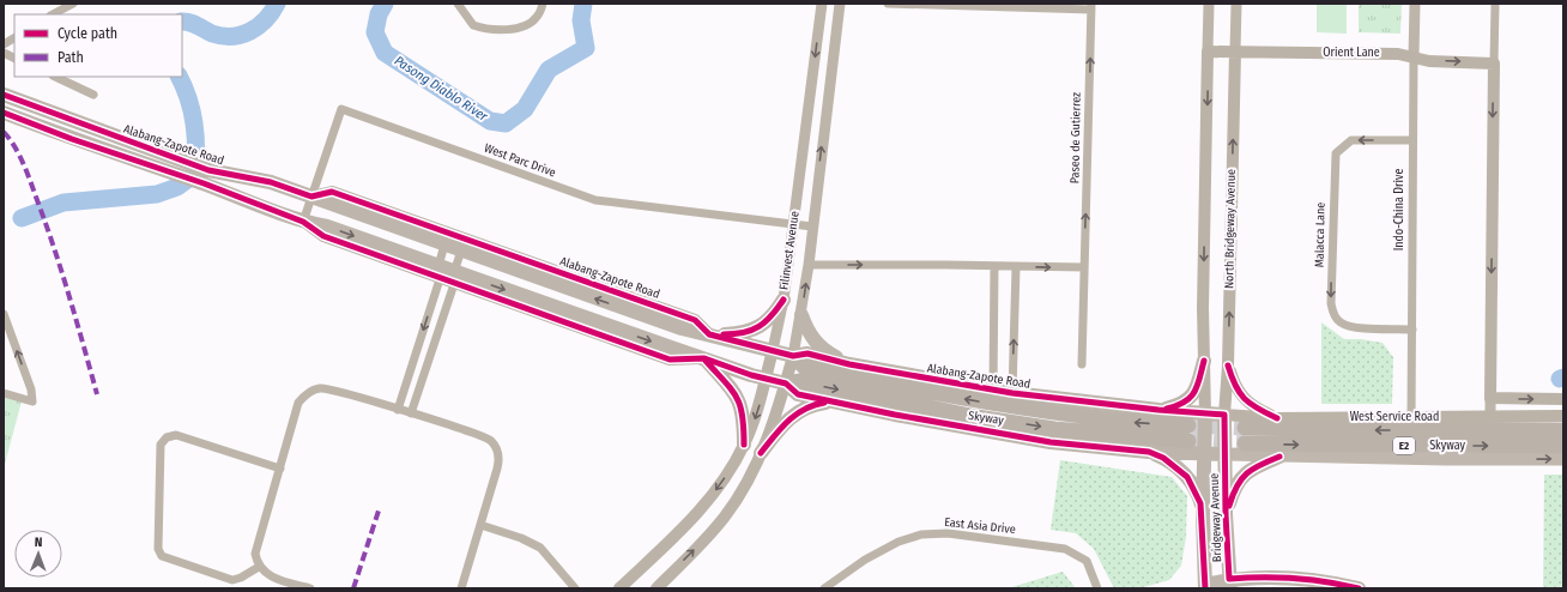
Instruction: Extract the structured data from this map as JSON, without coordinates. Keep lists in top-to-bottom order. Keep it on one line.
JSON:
{"streets":{"highway":["Alabang-Zapote Road","North Bridgeway Avenue","Skyway","E2","Bridgeway Avenue"],"main road":["Orient Lane","Filinvest Avenue","West Service Road"],"street":["Paseo de Gutierrez","West Parc Drive","Indo-China Drive","Malacca Lane","East Asia Drive"]},"crossings":[["Orient Lane","Indo-China Drive"],["Orient Lane","North Bridgeway Avenue"],["Alabang-Zapote Road","West Parc Drive"],["Alabang-Zapote Road","North Bridgeway Avenue"],["Alabang-Zapote Road","Filinvest Avenue"],["Alabang-Zapote Road","West Service Road"],["Alabang-Zapote Road","Skyway"],["Alabang-Zapote Road","Bridgeway Avenue"],["West Parc Drive","Filinvest Avenue"],["Indo-China Drive","Malacca Lane"],["Indo-China Drive","West Service Road"],["North Bridgeway Avenue","West Service Road"],["North Bridgeway Avenue","Bridgeway Avenue"],["Filinvest Avenue","Skyway"]],"one_way":["Paseo de Gutierrez"],"water":["Pasong Diablo River"],"legend":["Cycle path","Path"],"north":"top"}
